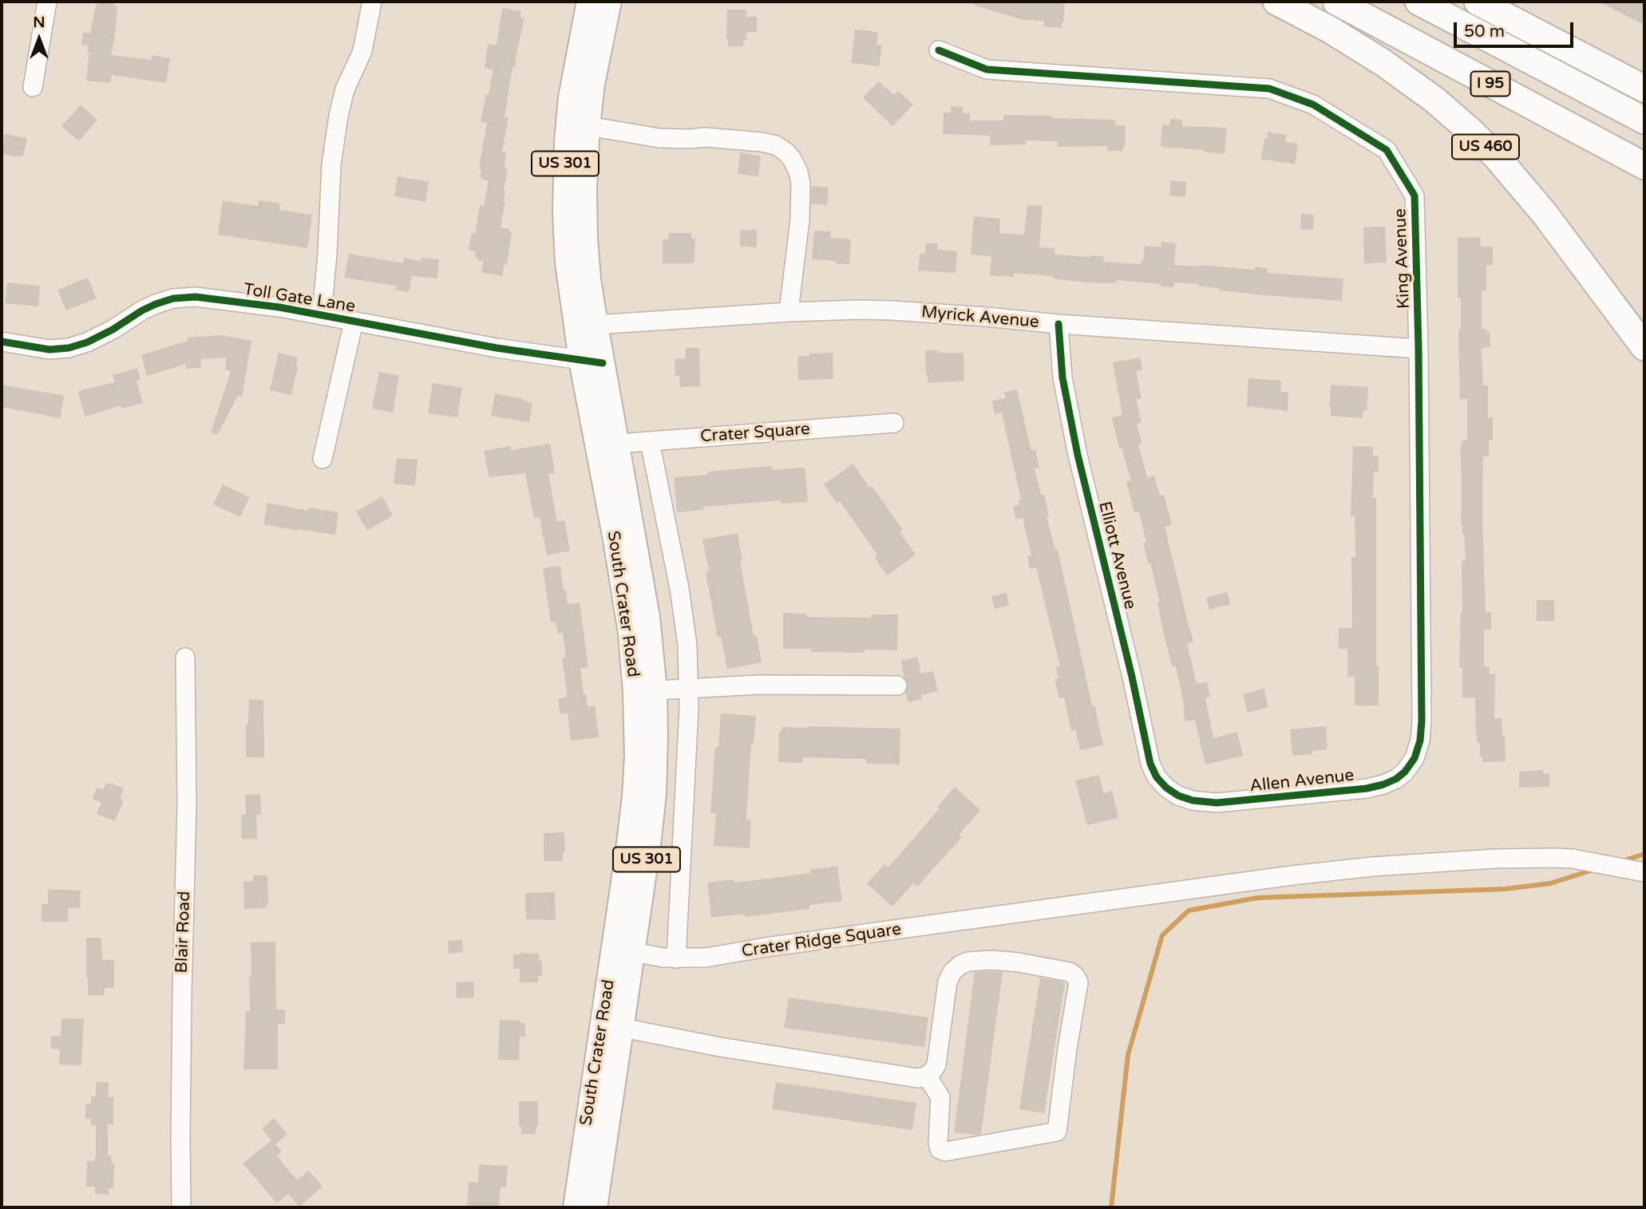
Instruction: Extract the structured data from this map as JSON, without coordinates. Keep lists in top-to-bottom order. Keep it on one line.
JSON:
{"streets":{"highway":["I 95","US 460"],"main road":["US 301","South Crater Road"],"street":["King Avenue","Toll Gate Lane","Myrick Avenue","Crater Square","Elliott Avenue","Allen Avenue","Blair Road","Crater Ridge Square"]},"crossings":[["King Avenue","Myrick Avenue"],["King Avenue","Allen Avenue"],["Toll Gate Lane","South Crater Road"],["Myrick Avenue","Elliott Avenue"],["Myrick Avenue","South Crater Road"],["Crater Square","South Crater Road"],["Elliott Avenue","Allen Avenue"],["South Crater Road","Crater Ridge Square"]],"scale_bar":"50 m","north":"top"}
